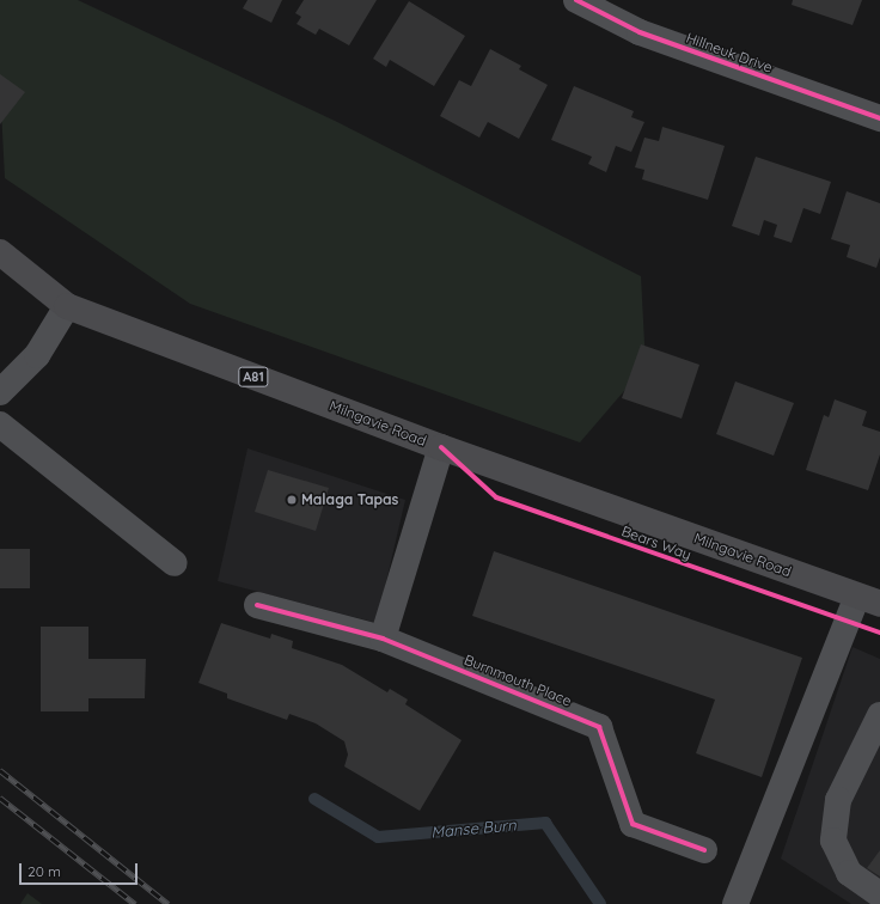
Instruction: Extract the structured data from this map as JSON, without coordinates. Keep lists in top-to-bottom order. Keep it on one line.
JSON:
{"streets":{"main road":["A81","Milngavie Road"],"street":["Hillneuk Drive","Burnmouth Place"],"cycle path":["Bears Way"]},"water":["Manse Burn"],"places":["Malaga Tapas"],"scale_bar":"20 m"}
